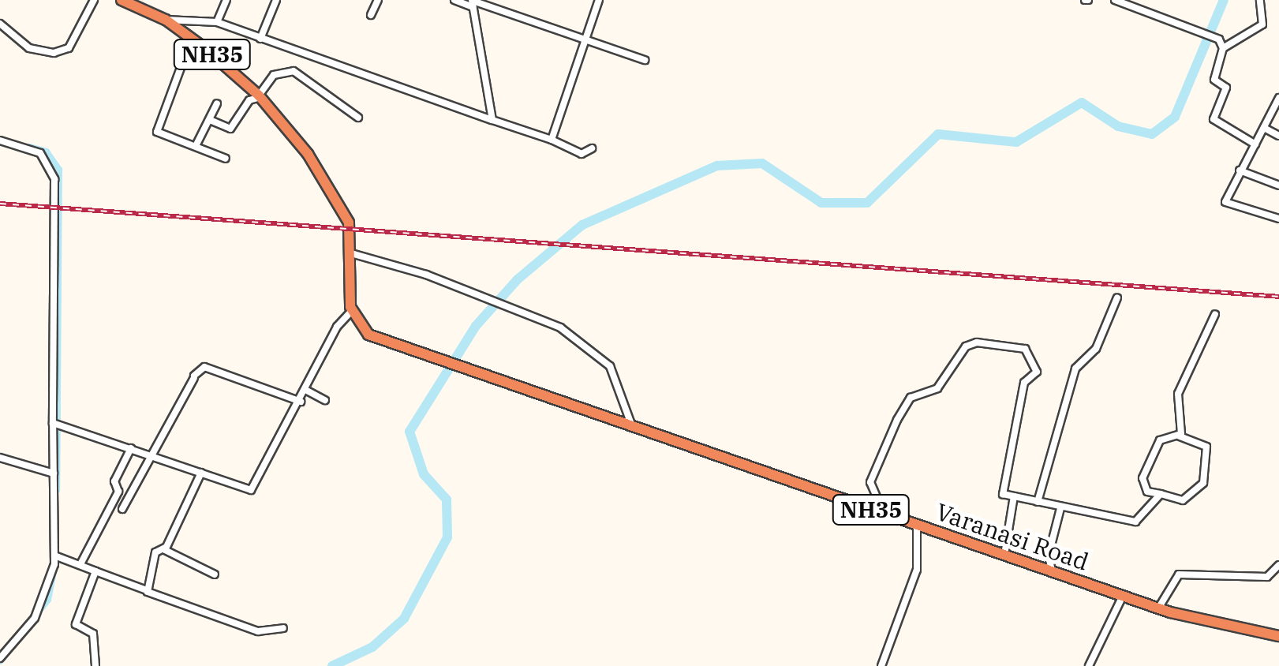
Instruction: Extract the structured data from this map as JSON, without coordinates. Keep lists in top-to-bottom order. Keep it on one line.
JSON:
{"streets":{"highway":["NH35","Varanasi Road"]},"crossings":[["NH35","Varanasi Road"]]}
